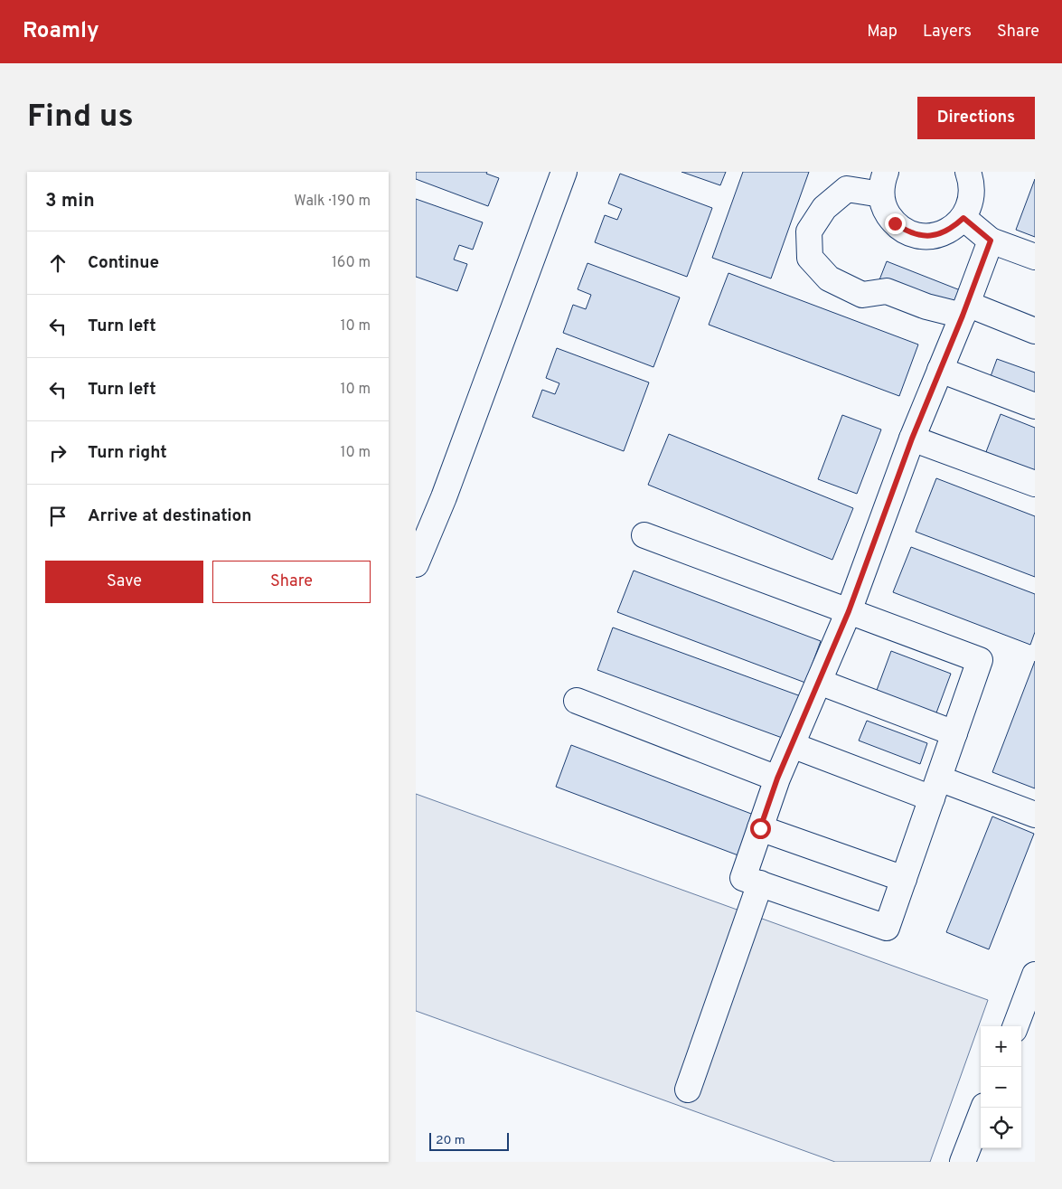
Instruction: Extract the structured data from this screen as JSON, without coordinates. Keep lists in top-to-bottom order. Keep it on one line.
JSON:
{"scale_bar":"20 m","page":{"header":"Roamly","nav":["Map","Layers","Share"],"buttons":["Directions",["Save","Share"]],"title":"Find us","heading":["3 min","Walk · 190 m"],"list":[["Continue","160 m"],["Turn left","10 m"],["Turn left","10 m"],["Turn right","10 m"],"Arrive at destination"],"map_buttons":["+","−"],"scale":"20 m"}}
